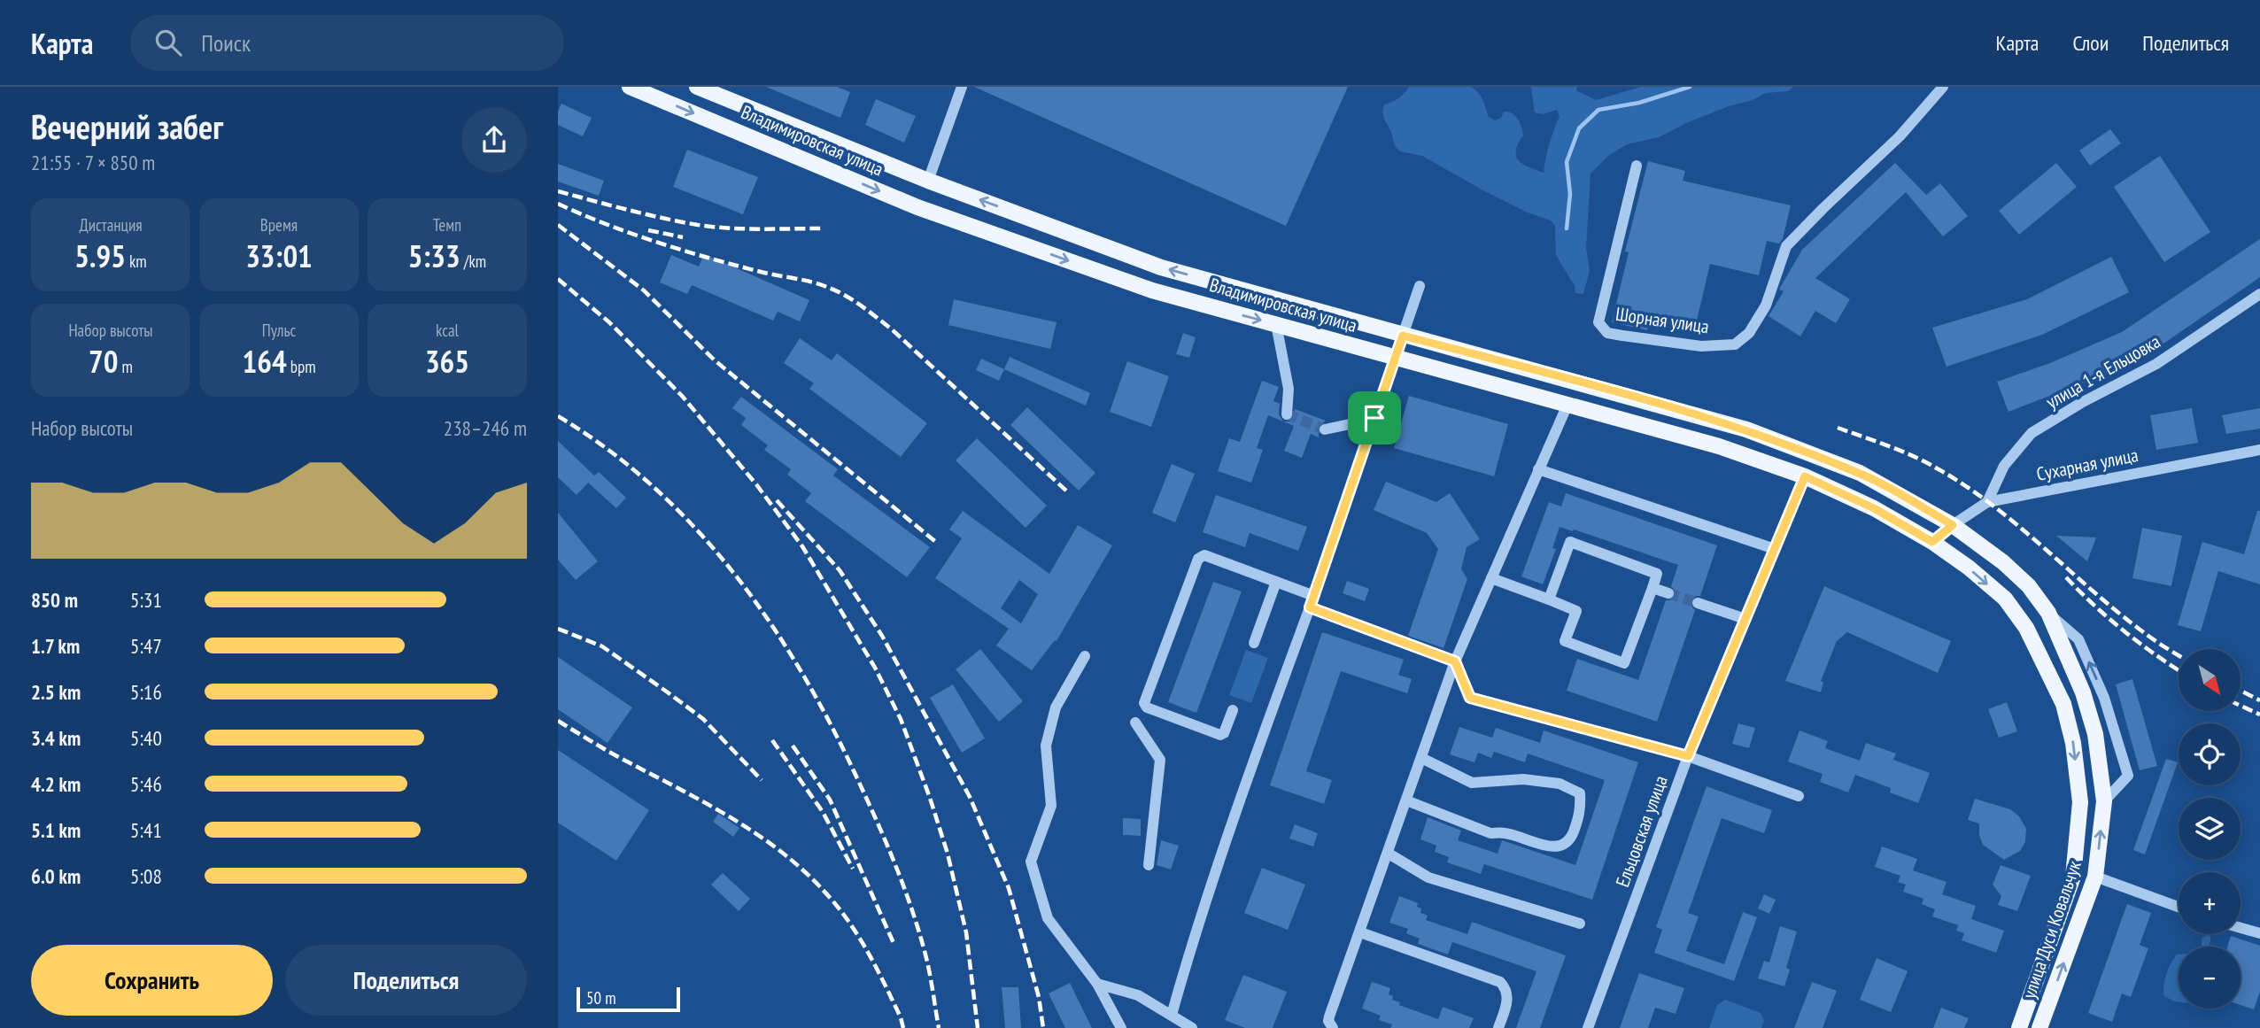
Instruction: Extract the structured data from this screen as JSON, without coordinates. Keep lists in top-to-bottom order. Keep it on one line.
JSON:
{"streets":{"main road":["Владимировская улица","улица Дуси Ковальчук"],"street":["Шорная улица","улица 1-я Ельцовка","Сухарная улица","Ельцовская улица"]},"crossings":[["Владимировская улица","Сухарная улица"],["Владимировская улица","Ельцовская улица"],["Владимировская улица","улица Дуси Ковальчук"],["улица 1-я Ельцовка","Сухарная улица"],["Сухарная улица","улица Дуси Ковальчук"]],"scale_bar":"50 m","north":"bottom right","page":{"header":"Карта","search":"Поиск","nav":["Карта","Слои","Поделиться"],"heading":["Вечерний забег","21:55 · 7 × 850 m"],"stats":[["Дистанция","5.95 km"],["Время","33:01"],["Темп","5:33 /km"],["Набор высоты","70 m"],["Пульс","164 bpm"],["kcal","365"]],"chart":["Набор высоты","238–246 m"],"list":[{"name":"850 m","note":"5:31"},{"name":"1.7 km","note":"5:47"},{"name":"2.5 km","note":"5:16"},{"name":"3.4 km","note":"5:40"},{"name":"4.2 km","note":"5:46"},{"name":"5.1 km","note":"5:41"},{"name":"6.0 km","note":"5:08"}],"map_buttons":["+","−"],"buttons":["Сохранить","Поделиться"],"scale":"50 m"}}
